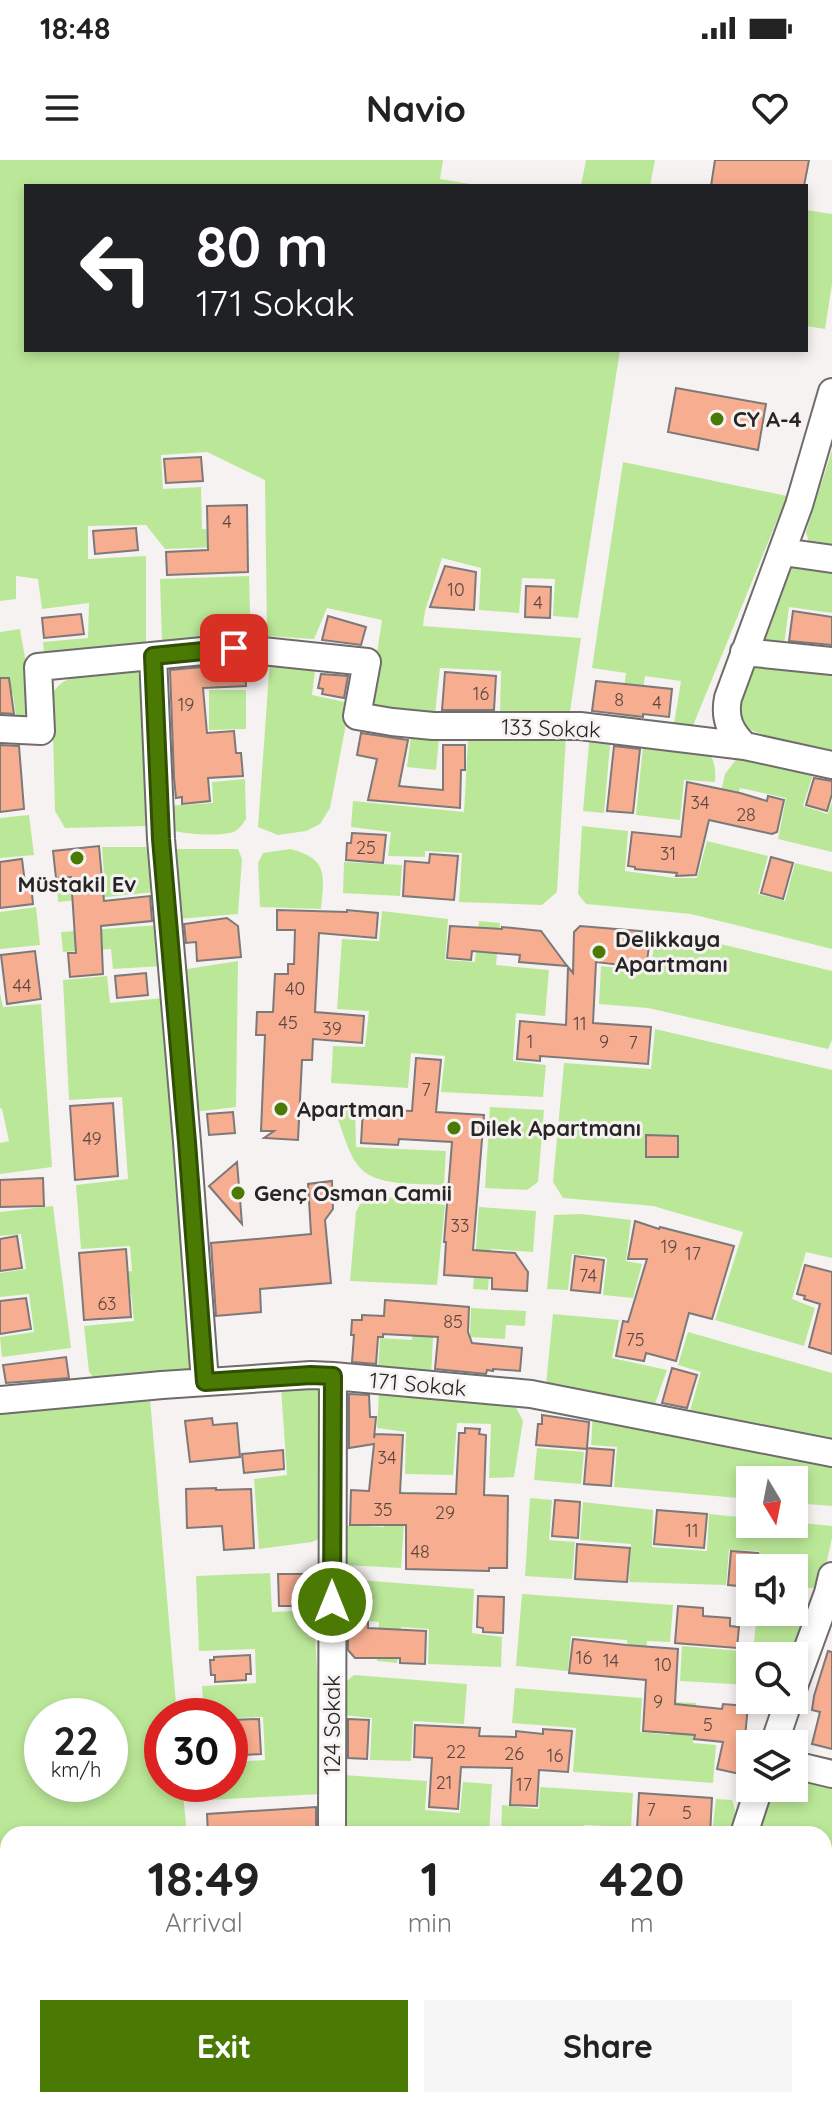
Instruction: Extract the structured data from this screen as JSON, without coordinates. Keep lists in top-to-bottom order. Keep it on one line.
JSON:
{"streets":{"street":["133 Sokak","171 Sokak","124 Sokak"]},"crossings":[["171 Sokak","124 Sokak"]],"places":["CY A-4","Müstakil Ev","Delikkaya Apartmanı","Apartman","Dilek Apartmanı","Genç Osman Camii"],"house_numbers":["4","10","4","16","8","4","19","34","28","25","31","44","40","45","11","39","1","9","7","7","49","33","19","17","74","63","85","75","34","35","29","11","48","16","14","10","9","5","22","26","16","21","17","7","5"],"north":"bottom","page":{"status":"18:48","header":"Navio","turn":["80 m","171 Sokak"],"speed":"22 km/h","limit":"30","eta":["18:49","Arrival","1","min","420","m"],"buttons":["Exit","Share"]}}
